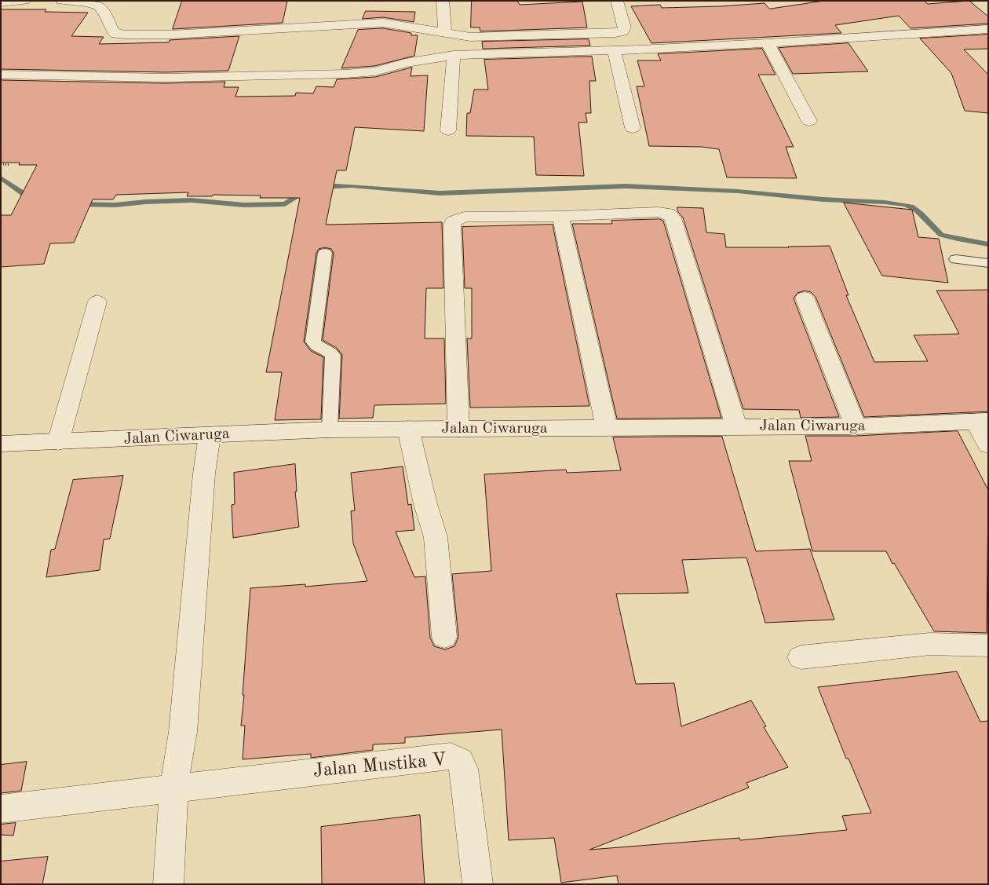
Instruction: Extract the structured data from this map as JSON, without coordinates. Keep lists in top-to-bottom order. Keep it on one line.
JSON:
{"streets":{"street":["Jalan Ciwaruga","Jalan Mustika V"]}}
